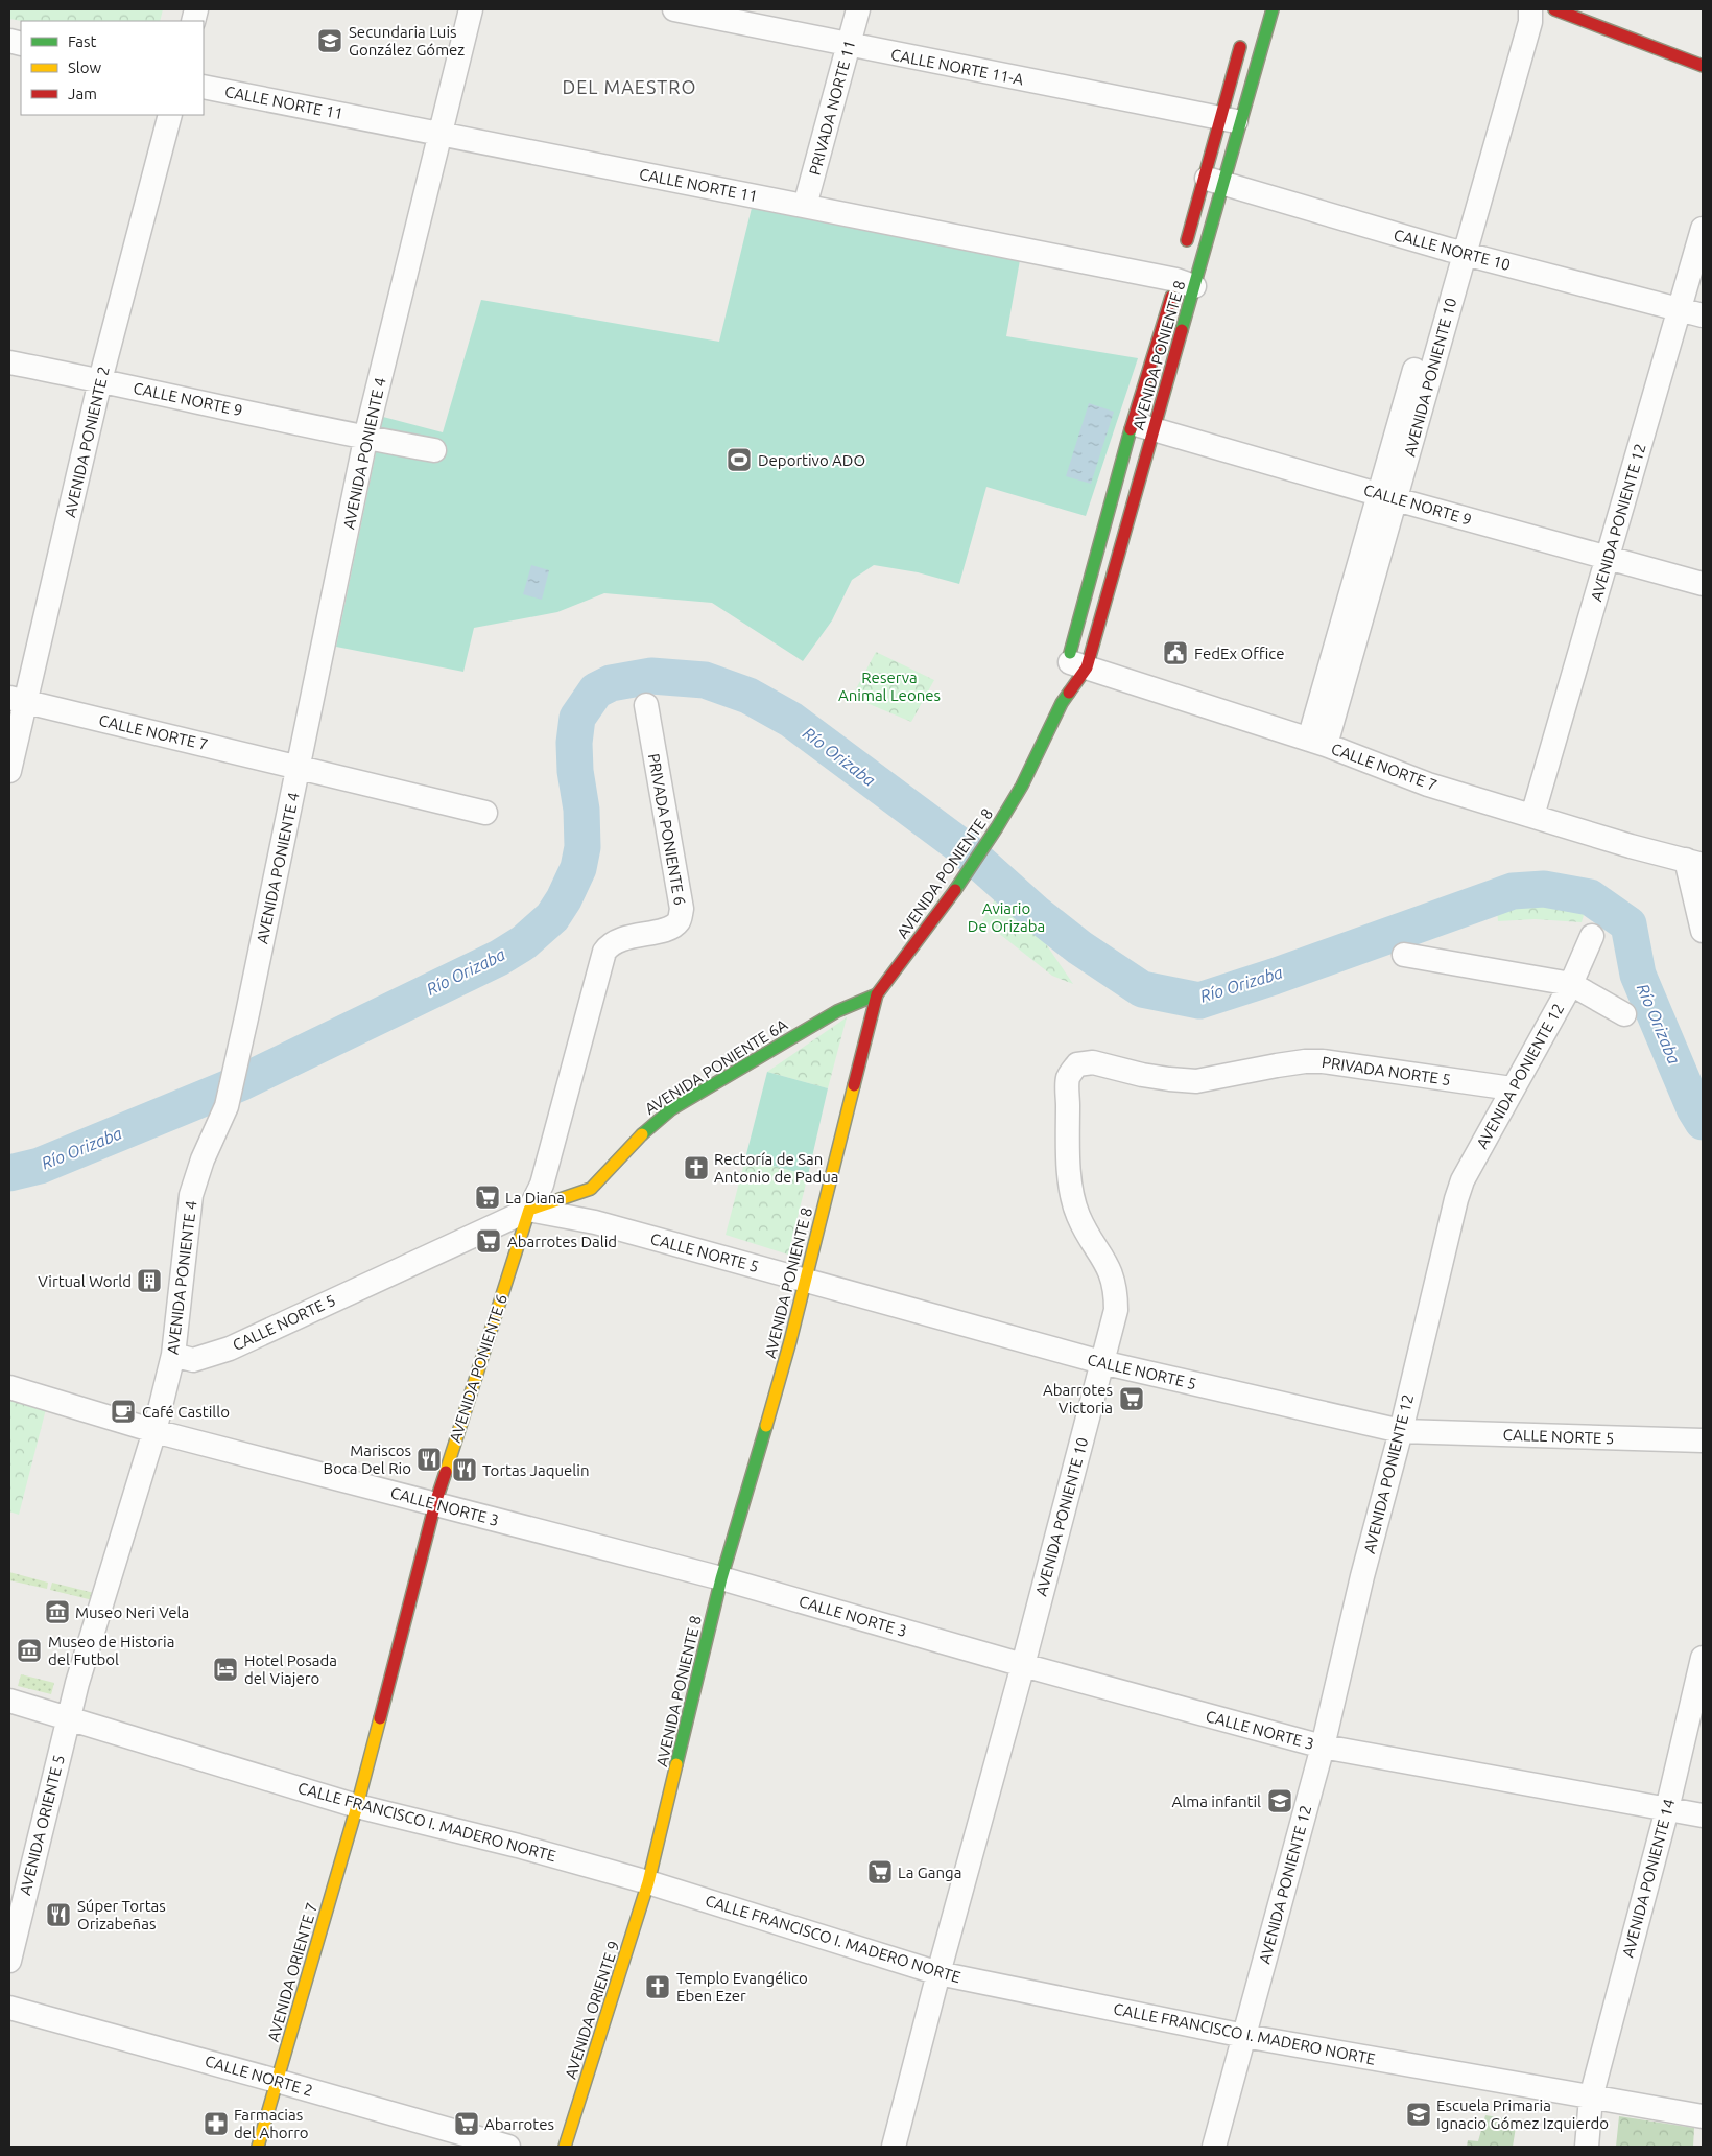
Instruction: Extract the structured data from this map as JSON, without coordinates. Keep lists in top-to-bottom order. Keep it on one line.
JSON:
{"streets":{"street":["CALLE NORTE 11-A","CALLE NORTE 11","PRIVADA NORTE 11","CALLE NORTE 10","AVENIDA PONIENTE 8","AVENIDA PONIENTE 10","CALLE NORTE 9","AVENIDA PONIENTE 2","AVENIDA PONIENTE 4","AVENIDA PONIENTE 12","CALLE NORTE 7","PRIVADA PONIENTE 6","AVENIDA PONIENTE 6A","PRIVADA NORTE 5","CALLE NORTE 5","AVENIDA PONIENTE 6","CALLE NORTE 3","CALLE FRANCISCO I. MADERO NORTE","AVENIDA ORIENTE 5","AVENIDA PONIENTE 14","AVENIDA ORIENTE 7","AVENIDA ORIENTE 9","CALLE NORTE 2"]},"crossings":[["CALLE NORTE 11-A","PRIVADA NORTE 11"],["CALLE NORTE 11-A","AVENIDA PONIENTE 8"],["CALLE NORTE 11","PRIVADA NORTE 11"],["CALLE NORTE 11","AVENIDA PONIENTE 8"],["CALLE NORTE 11","AVENIDA PONIENTE 4"],["CALLE NORTE 10","AVENIDA PONIENTE 8"],["CALLE NORTE 10","AVENIDA PONIENTE 10"],["CALLE NORTE 10","AVENIDA PONIENTE 12"],["AVENIDA PONIENTE 8","CALLE NORTE 9"],["AVENIDA PONIENTE 8","CALLE NORTE 7"],["AVENIDA PONIENTE 8","AVENIDA PONIENTE 6A"],["AVENIDA PONIENTE 8","CALLE NORTE 5"],["AVENIDA PONIENTE 8","CALLE NORTE 3"],["AVENIDA PONIENTE 8","CALLE FRANCISCO I. MADERO NORTE"],["AVENIDA PONIENTE 8","AVENIDA ORIENTE 9"],["AVENIDA PONIENTE 10","CALLE NORTE 9"],["AVENIDA PONIENTE 10","CALLE NORTE 7"],["AVENIDA PONIENTE 10","PRIVADA NORTE 5"],["AVENIDA PONIENTE 10","CALLE NORTE 5"],["AVENIDA PONIENTE 10","CALLE NORTE 3"],["AVENIDA PONIENTE 10","CALLE FRANCISCO I. MADERO NORTE"],["CALLE NORTE 9","AVENIDA PONIENTE 2"],["CALLE NORTE 9","AVENIDA PONIENTE 4"],["CALLE NORTE 9","AVENIDA PONIENTE 12"],["AVENIDA PONIENTE 2","CALLE NORTE 7"],["AVENIDA PONIENTE 4","CALLE NORTE 7"],["AVENIDA PONIENTE 4","CALLE NORTE 5"],["AVENIDA PONIENTE 4","CALLE NORTE 3"],["AVENIDA PONIENTE 4","CALLE FRANCISCO I. MADERO NORTE"],["AVENIDA PONIENTE 4","AVENIDA ORIENTE 5"],["AVENIDA PONIENTE 12","CALLE NORTE 7"],["AVENIDA PONIENTE 12","PRIVADA NORTE 5"],["AVENIDA PONIENTE 12","CALLE NORTE 5"],["AVENIDA PONIENTE 12","CALLE NORTE 3"],["AVENIDA PONIENTE 12","CALLE FRANCISCO I. MADERO NORTE"],["PRIVADA PONIENTE 6","AVENIDA PONIENTE 6"],["AVENIDA PONIENTE 6A","CALLE NORTE 5"],["AVENIDA PONIENTE 6A","AVENIDA PONIENTE 6"],["CALLE NORTE 5","AVENIDA PONIENTE 6"],["AVENIDA PONIENTE 6","CALLE NORTE 3"],["AVENIDA PONIENTE 6","CALLE FRANCISCO I. MADERO NORTE"],["AVENIDA PONIENTE 6","AVENIDA ORIENTE 7"],["CALLE NORTE 3","AVENIDA PONIENTE 14"],["CALLE FRANCISCO I. MADERO NORTE","AVENIDA ORIENTE 5"],["CALLE FRANCISCO I. MADERO NORTE","AVENIDA PONIENTE 14"],["CALLE FRANCISCO I. MADERO NORTE","AVENIDA ORIENTE 7"],["CALLE FRANCISCO I. MADERO NORTE","AVENIDA ORIENTE 9"],["AVENIDA ORIENTE 7","CALLE NORTE 2"]],"districts":["DEL MAESTRO"],"water":["Río Orizaba"],"parks":["Reserva Animal Leones","Aviario De Orizaba"],"places":{"school or university":["Secundaria Luis González Gómez","Alma infantil","Escuela Primaria Ignacio Gómez Izquierdo"],"sports":["Deportivo ADO"],"public building":["FedEx Office"],"church":["Rectoría de San Antonio de Padua","Templo Evangélico Eben Ezer"],"supermarket":["La Diana","Abarrotes Dalid","Abarrotes Victoria","La Ganga","Abarrotes"],"building":["Virtual World"],"cafe":["Café Castillo"],"restaurant":["Mariscos Boca Del Rio","Tortas Jaquelin","Súper Tortas Orizabeñas"],"museum":["Museo Neri Vela","Museo de Historia del Futbol"],"hotel":["Hotel Posada del Viajero"],"pharmacy":["Farmacias del Ahorro"]},"legend":["Fast","Slow","Jam"]}
